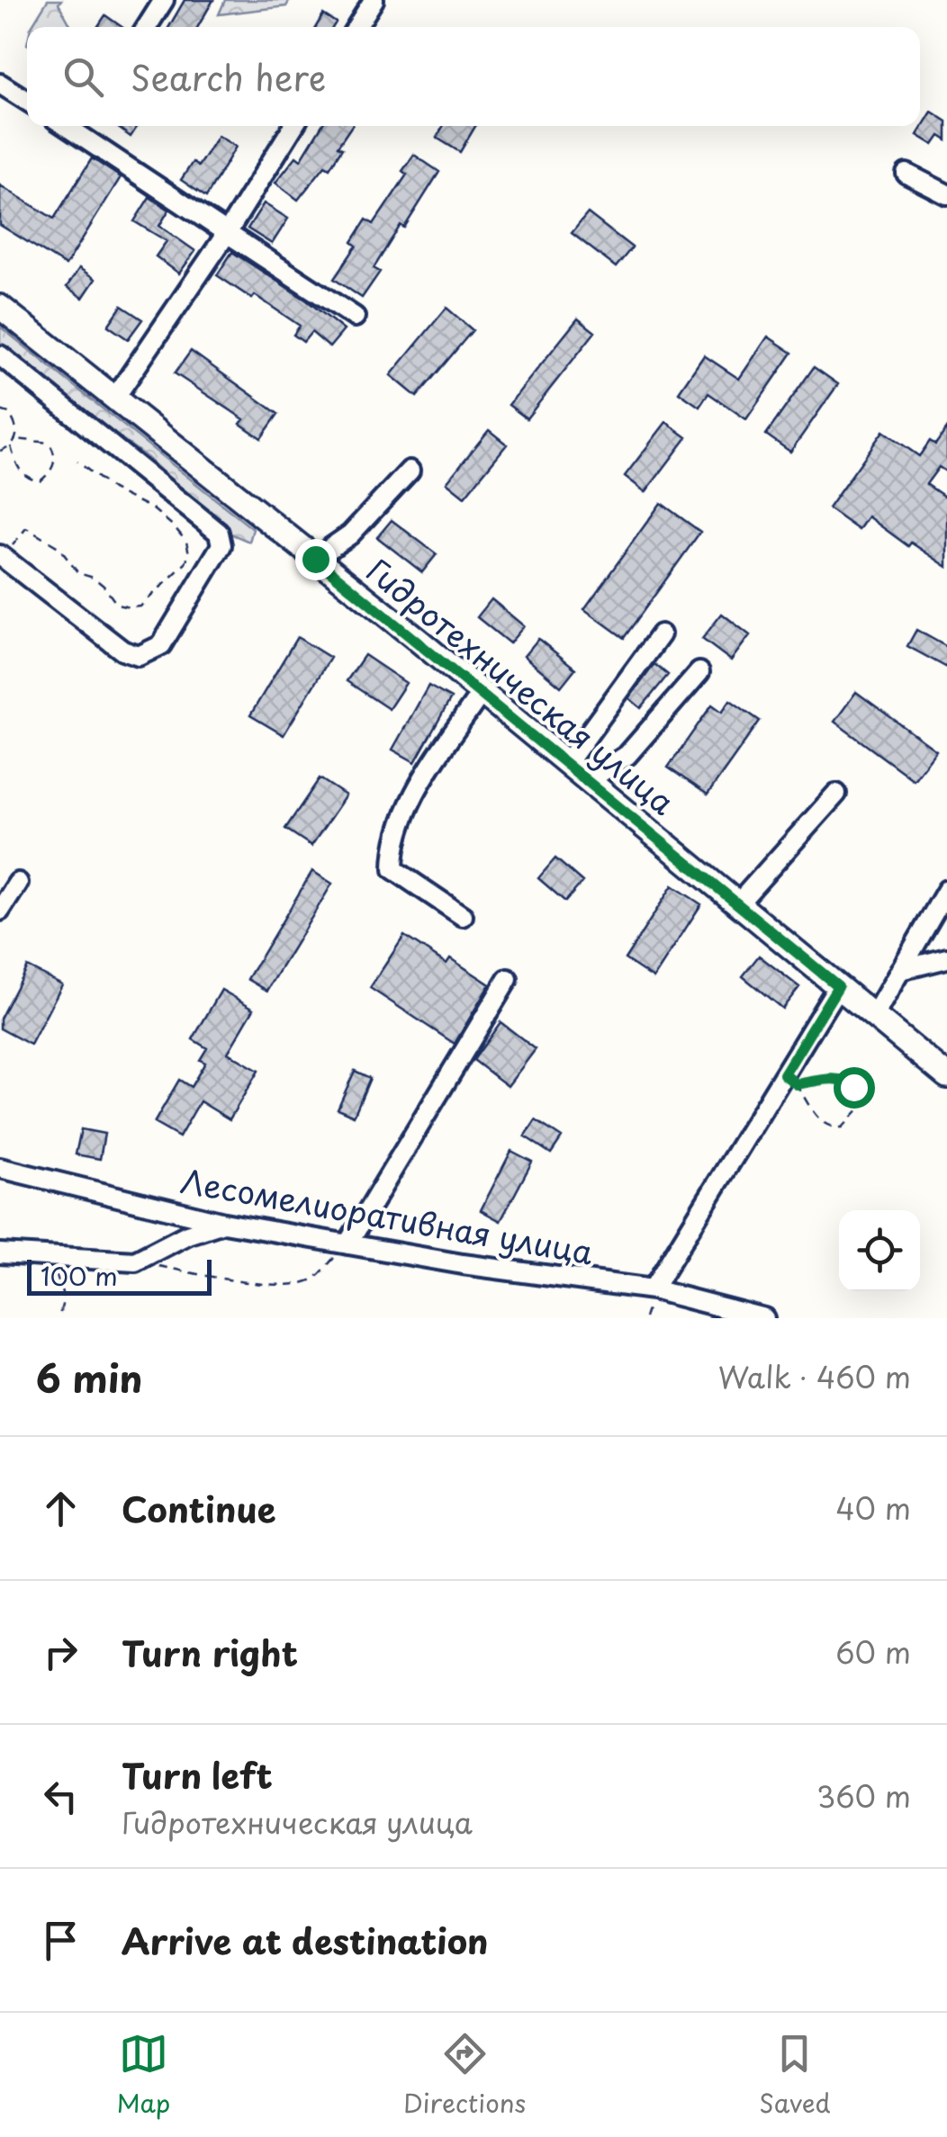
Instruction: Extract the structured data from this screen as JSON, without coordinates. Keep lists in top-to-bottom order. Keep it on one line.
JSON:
{"streets":{"main road":["Гидротехническая улица"],"street":["Лесомелиоративная улица"]},"scale_bar":"100 m","page":{"search":"Search here","scale":"100 m","heading":["6 min","Walk · 460 m"],"list":[["Continue","40 m"],["Turn right","60 m"],["Turn left","Гидротехническая улица","360 m"],"Arrive at destination"],"nav":["Map","Directions","Saved"]}}
